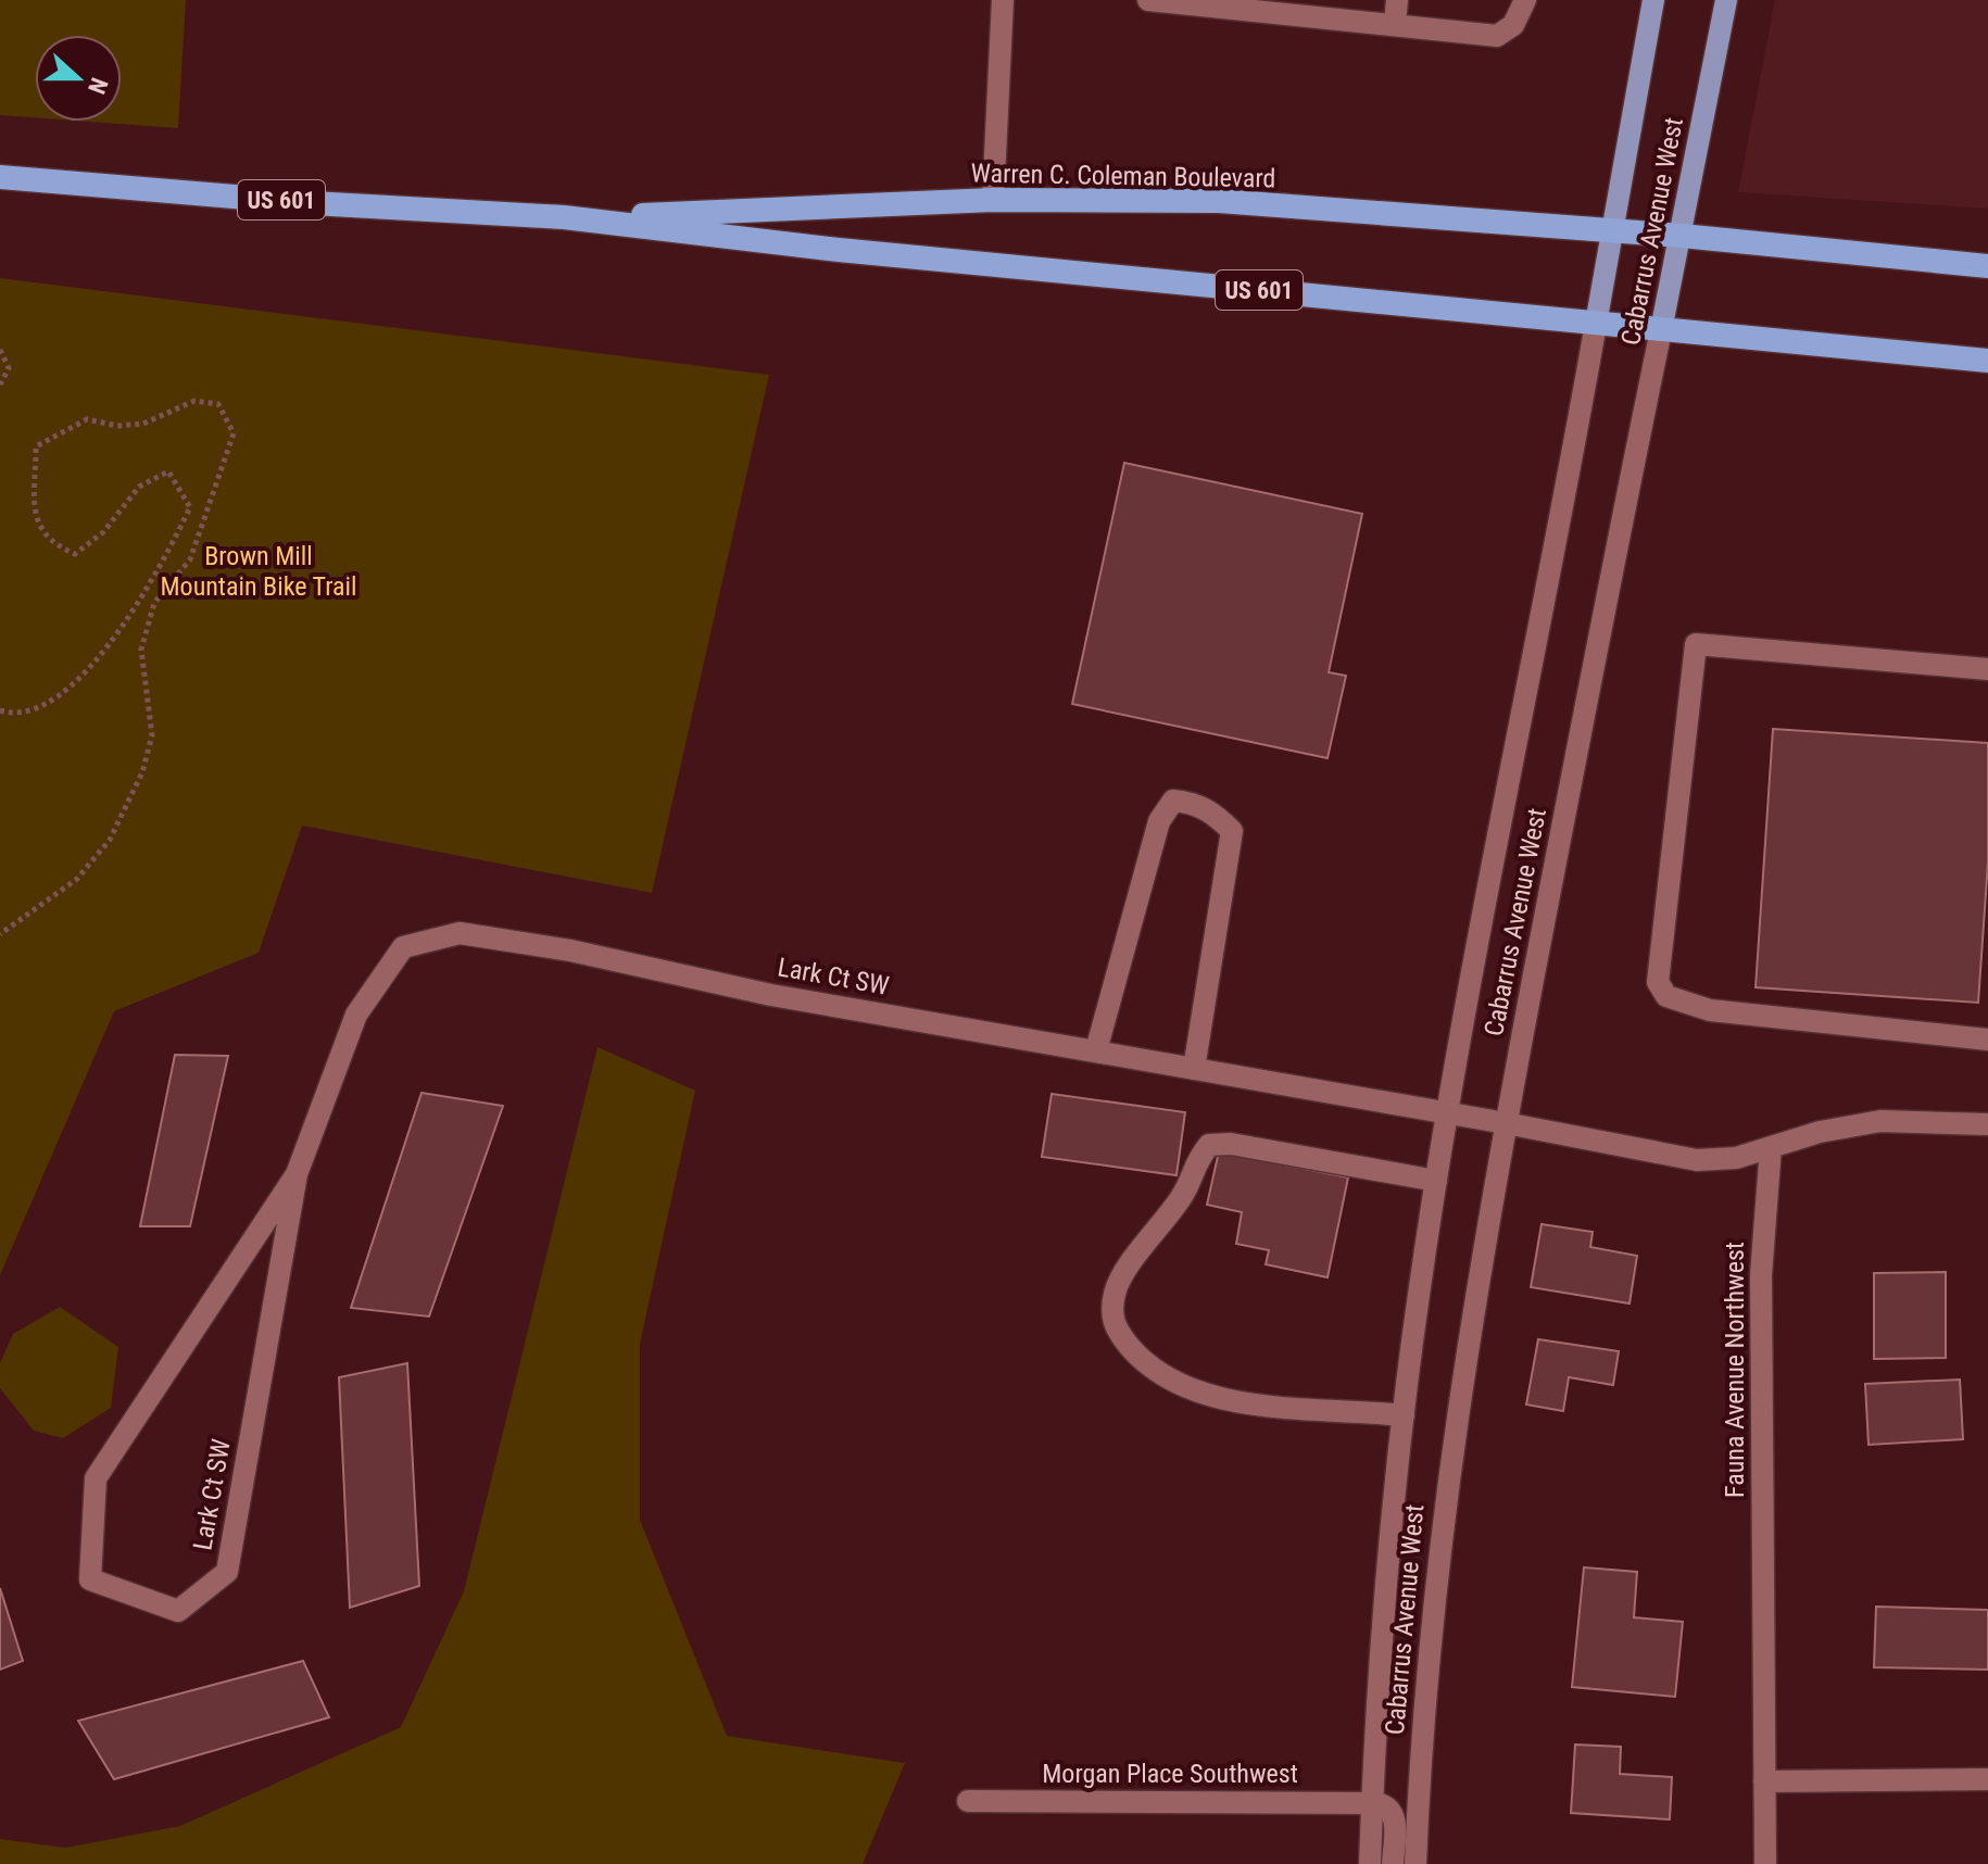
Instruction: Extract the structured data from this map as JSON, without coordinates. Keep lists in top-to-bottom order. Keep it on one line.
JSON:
{"streets":{"highway":["Warren C. Coleman Boulevard","US 601"],"main road":["Cabarrus Avenue West"],"street":["Lark Ct SW","Fauna Avenue Northwest","Morgan Place Southwest"]},"crossings":[["Warren C. Coleman Boulevard","US 601"],["Warren C. Coleman Boulevard","Cabarrus Avenue West"],["US 601","Cabarrus Avenue West"],["Cabarrus Avenue West","Lark Ct SW"],["Cabarrus Avenue West","Morgan Place Southwest"]],"parks":["Brown Mill Mountain Bike Trail"],"north":"right"}
